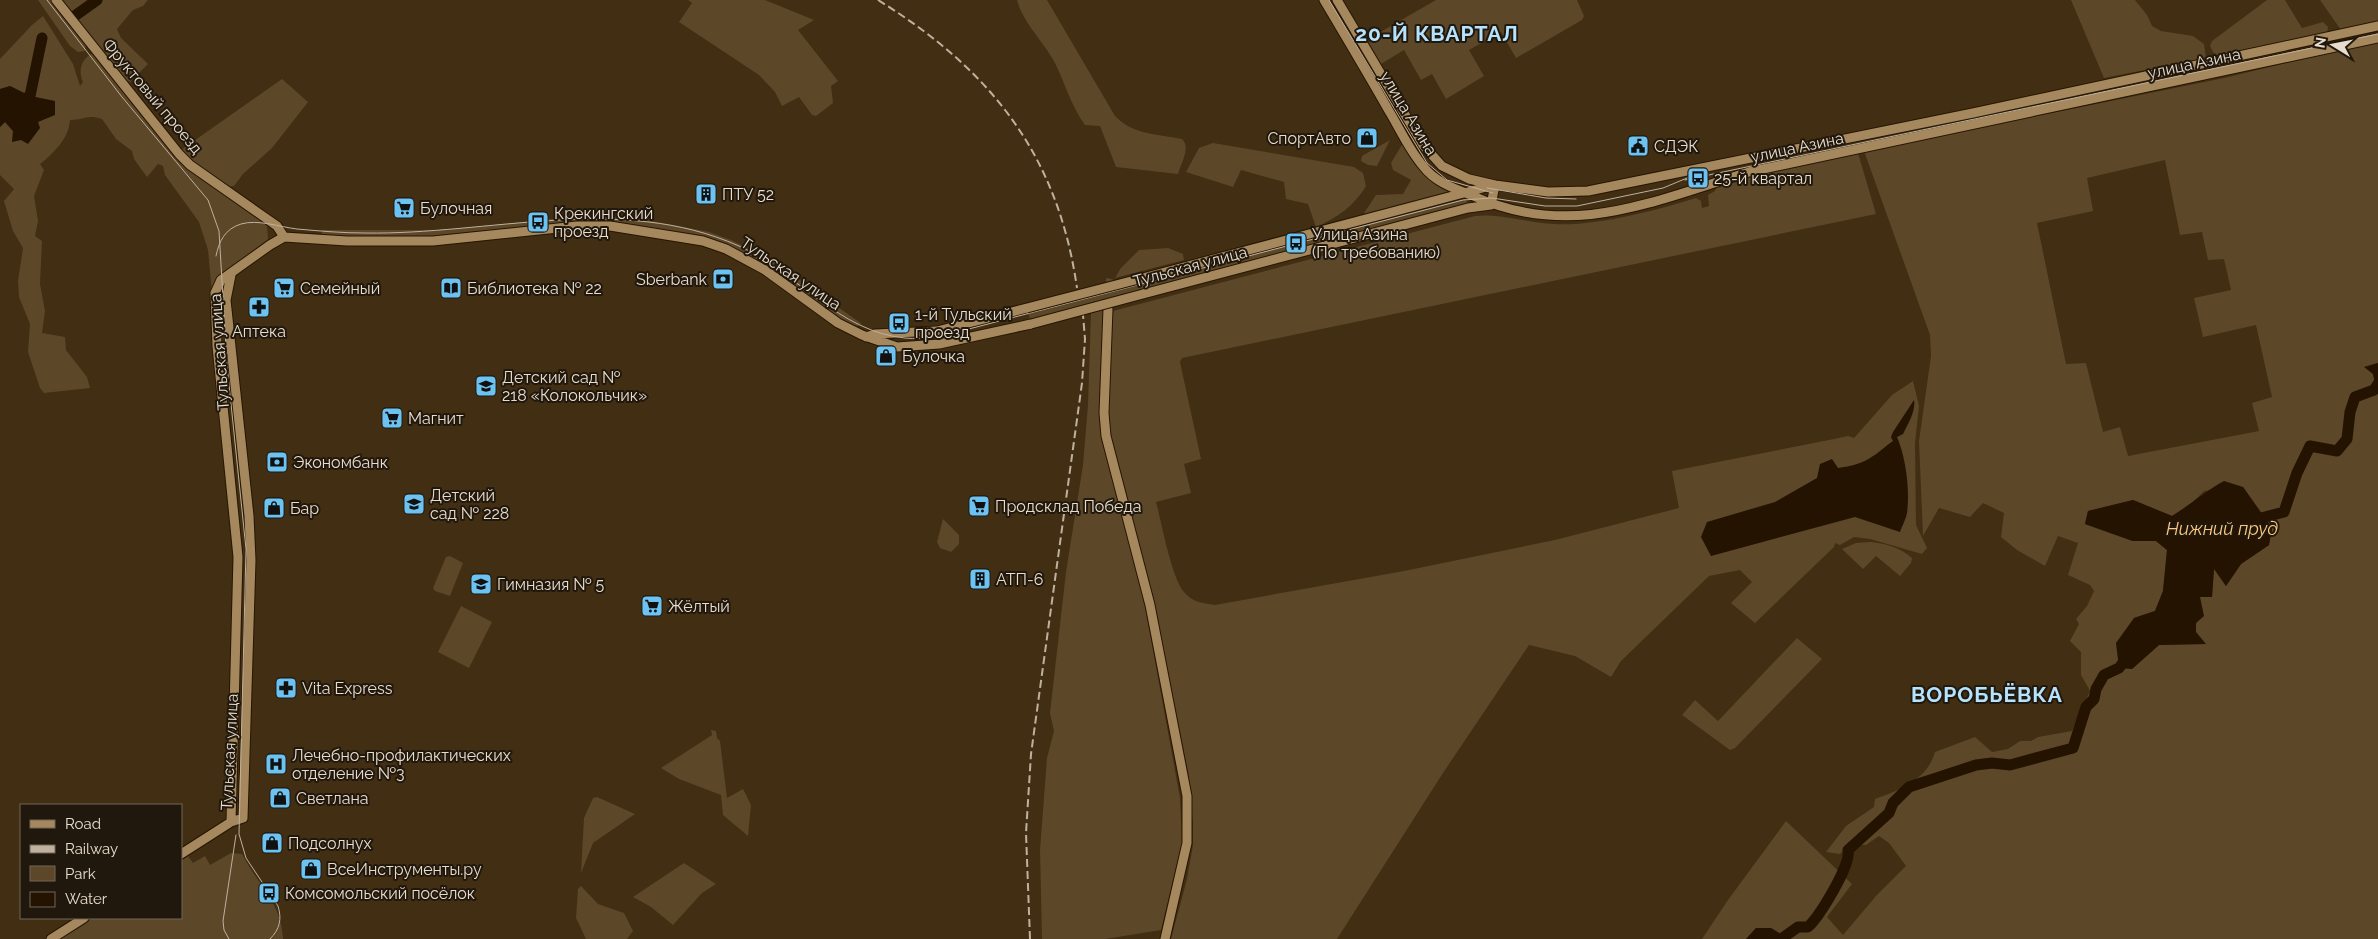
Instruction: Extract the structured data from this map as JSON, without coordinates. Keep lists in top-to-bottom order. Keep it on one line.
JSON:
{"streets":{"street":["улица Азина","Фруктовый проезд","Тульская улица"]},"crossings":[["улица Азина","Тульская улица"],["Фруктовый проезд","Тульская улица"]],"districts":["20-Й КВАРТАЛ","ВОРОБЬЁВКА"],"water":["Нижний пруд"],"places":{"shop":["СпортАвто","Булочка","Бар","Светлана","Подсолнух","ВсеИнструменты.ру"],"public building":["СДЭК"],"bus stop":["25-й квартал","Крекингский проезд","Улица Азина (По требованию)","1-й Тульский проезд","Комсомольский посёлок"],"building":["ПТУ 52","АТП-6"],"supermarket":["Булочная","Семейный","Магнит","Продсклад Победа","Жёлтый"],"bank":["Sberbank","Экономбанк"],"library":["Библиотека № 22"],"pharmacy":["Аптека","Vita Express"],"school or university":["Детский сад № 218 «Колокольчик»","Детский сад № 228","Гимназия № 5"],"hospital":["Лечебно-профилактических отделение №3"]},"legend":["Road","Railway","Park","Water"],"north":"left"}
